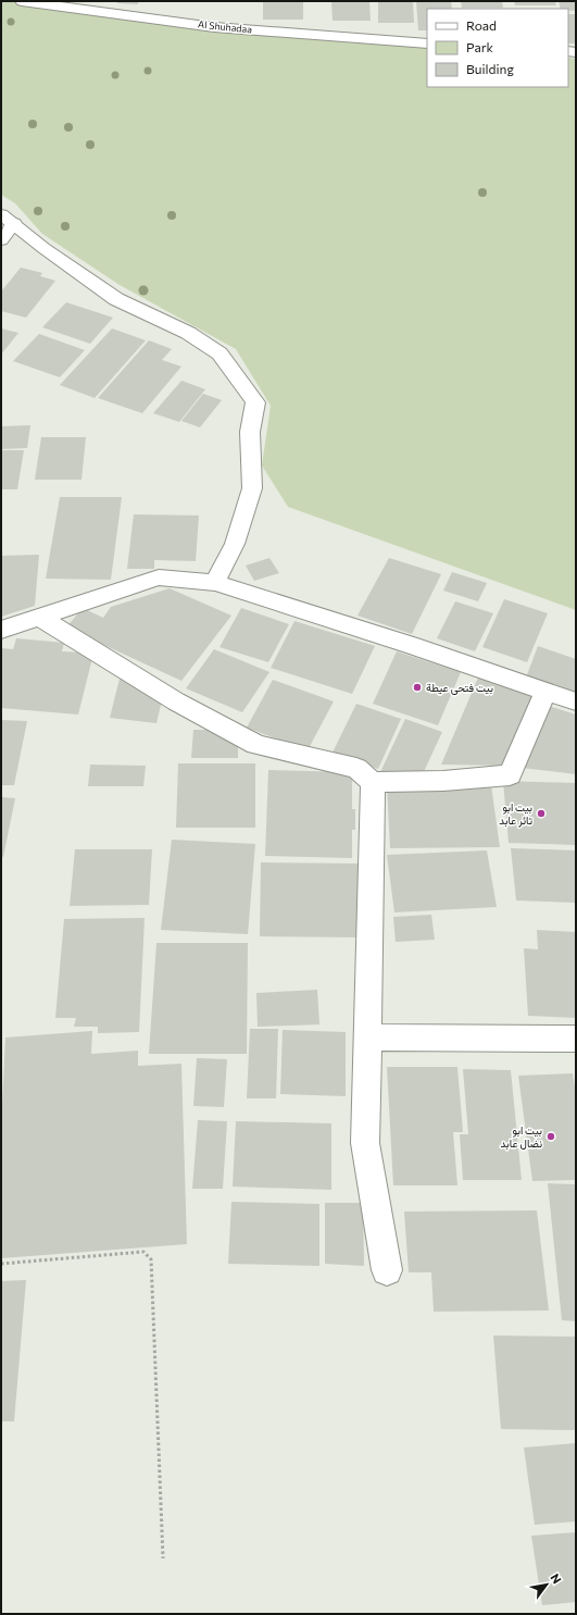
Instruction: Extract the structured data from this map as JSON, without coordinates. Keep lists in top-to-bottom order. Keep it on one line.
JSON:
{"streets":{"street":["Al Shuhadaa"]},"places":["بيت فتحى عيطة","بيت ابو تائر عابد","بيت ابو نضال عابد"],"legend":["Road","Park","Building"],"north":"top right"}
